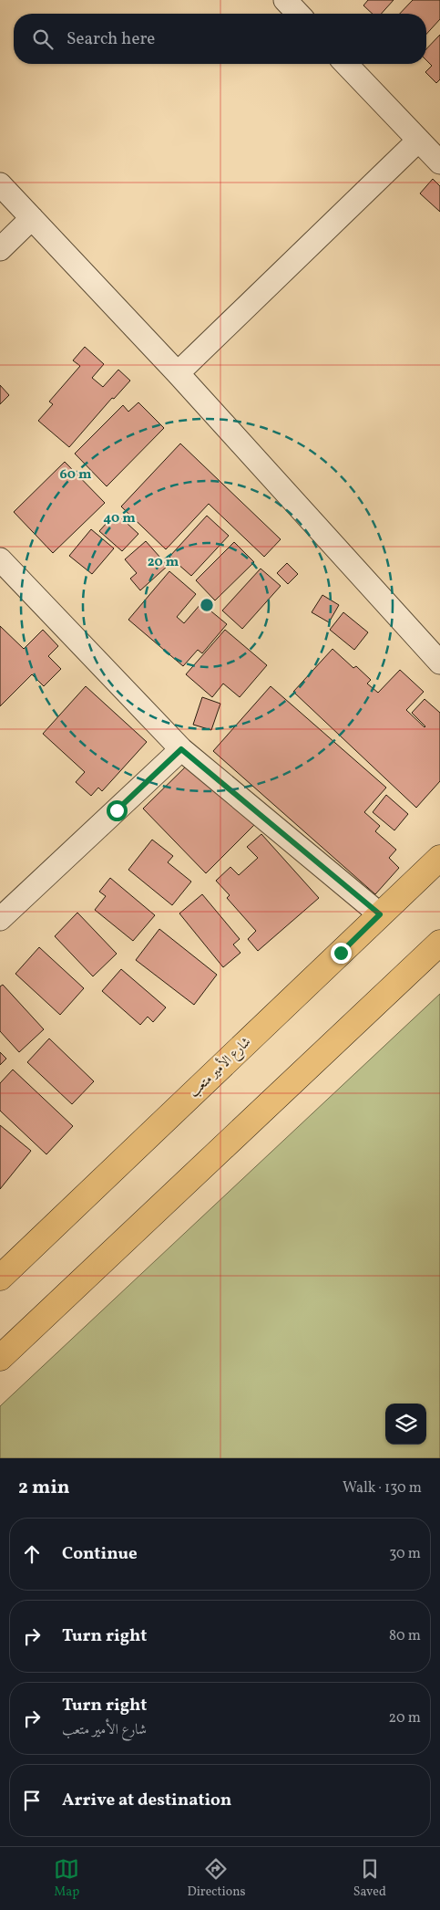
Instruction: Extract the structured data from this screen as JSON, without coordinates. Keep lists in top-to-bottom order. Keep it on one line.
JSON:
{"streets":{"main road":["شارع الأمير متعب"]},"page":{"search":"Search here","heading":["2 min","Walk · 130 m"],"list":[["Continue","30 m"],["Turn right","80 m"],["Turn right","شارع الأمير متعب","20 m"],"Arrive at destination"],"nav":["Map","Directions","Saved"]},"rings":["60 m","40 m","20 m"]}
